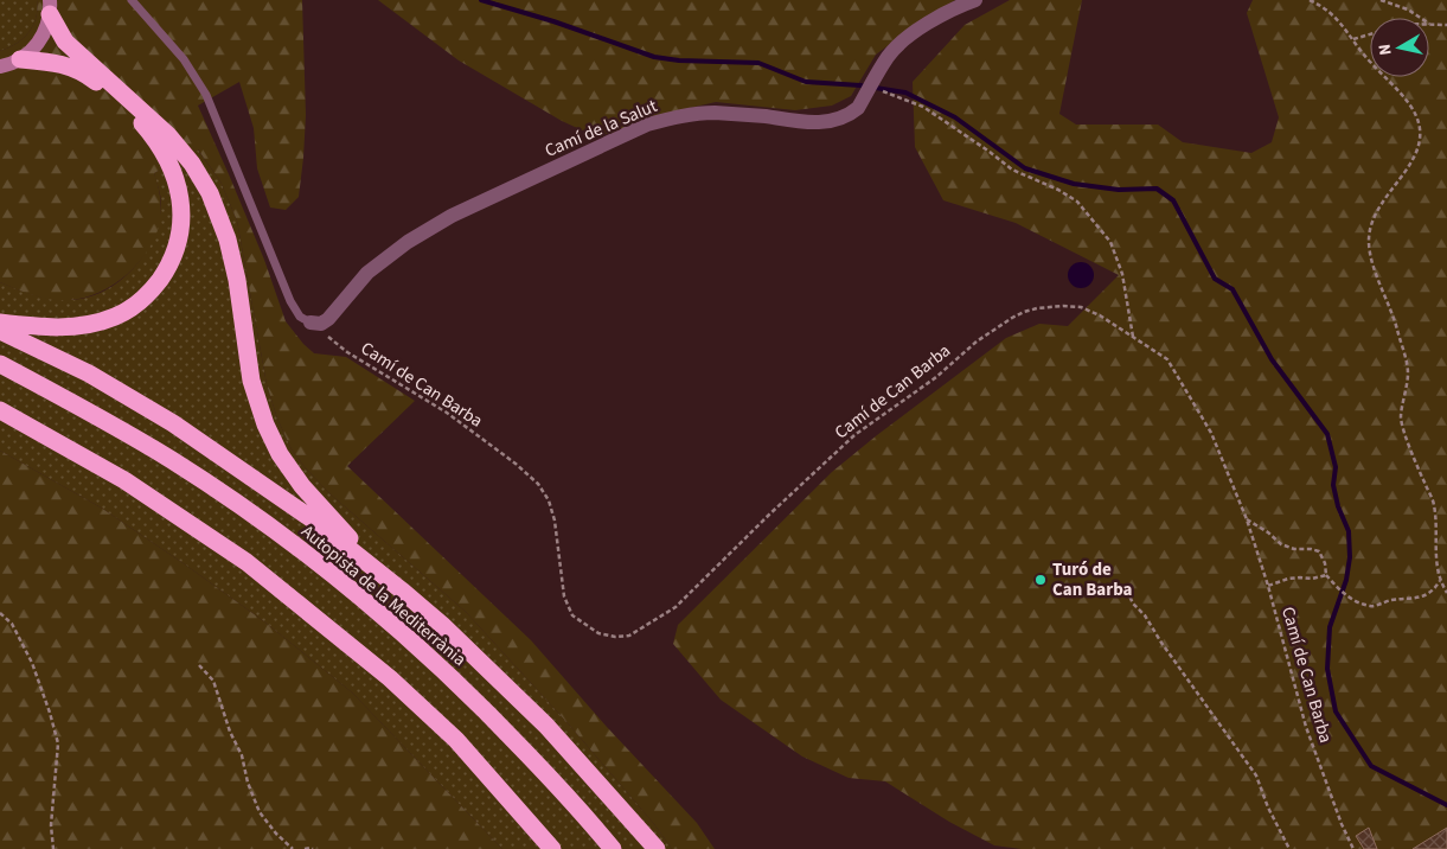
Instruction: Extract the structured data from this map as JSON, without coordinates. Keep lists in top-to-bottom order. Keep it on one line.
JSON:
{"streets":{"highway":["Autopista de la Mediterrània"],"street":["Camí de la Salut"],"path":["Camí de Can Barba"]},"crossings":[["Camí de la Salut","Camí de Can Barba"]],"places":["Turó de Can Barba"],"north":"left"}
